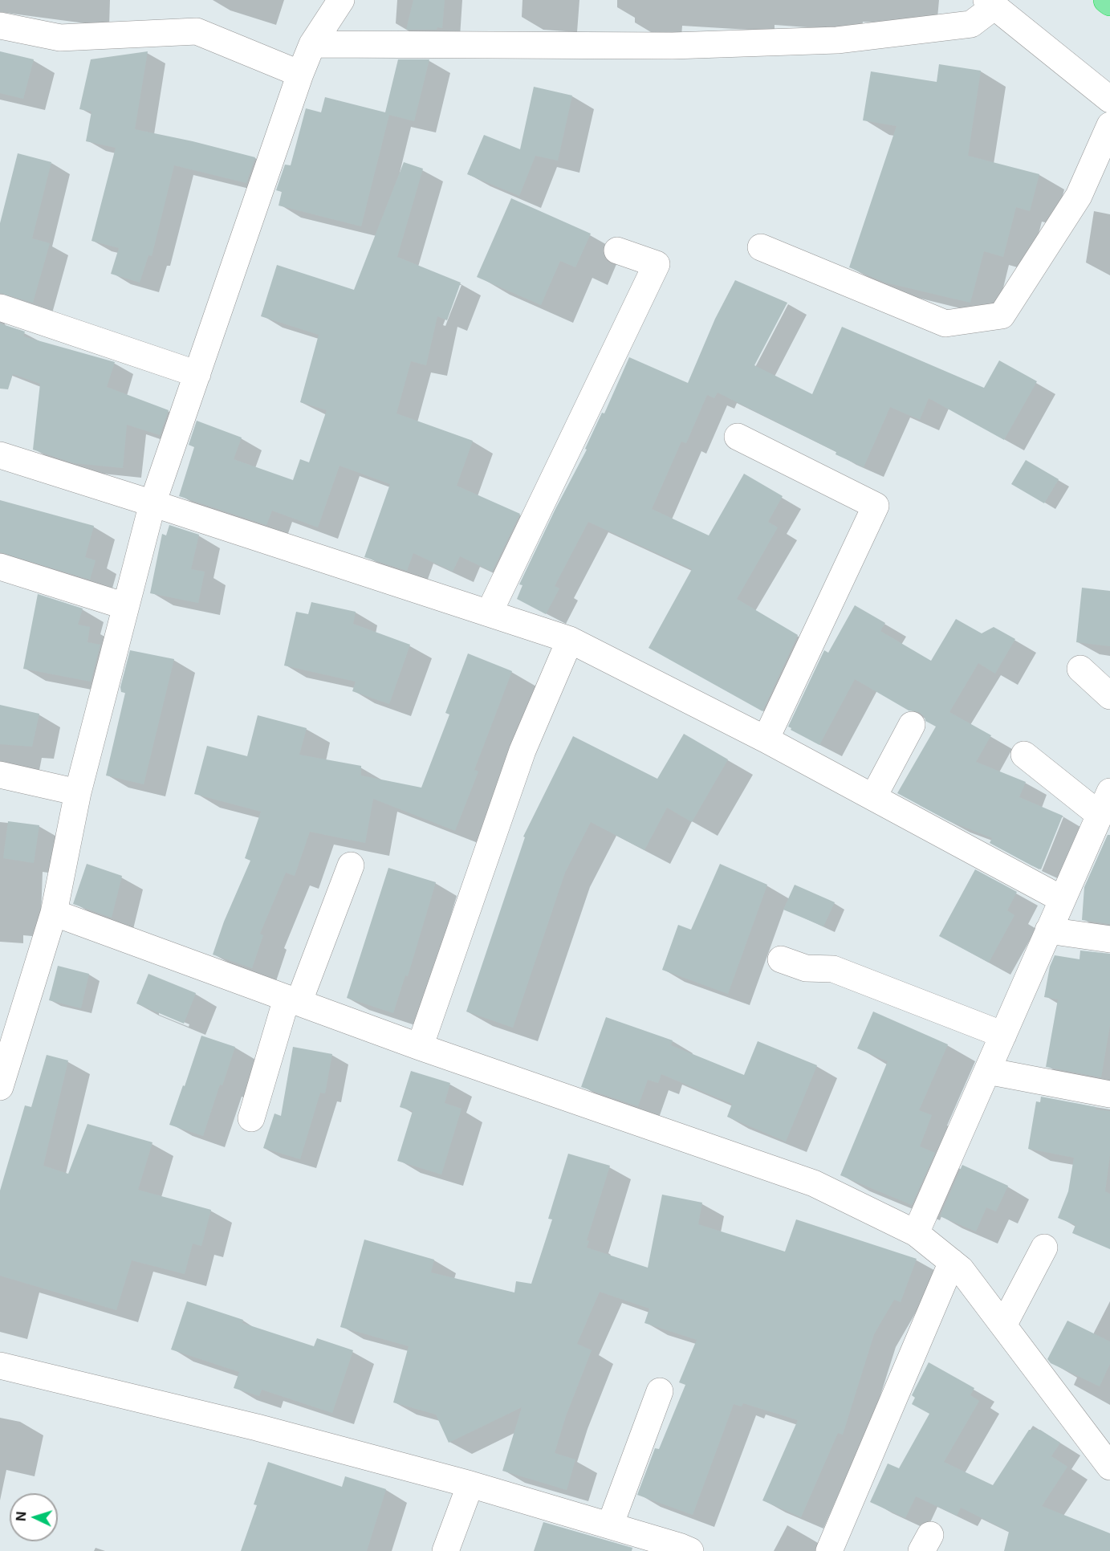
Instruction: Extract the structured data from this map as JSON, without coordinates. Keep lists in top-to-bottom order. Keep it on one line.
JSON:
{"north":"left"}
